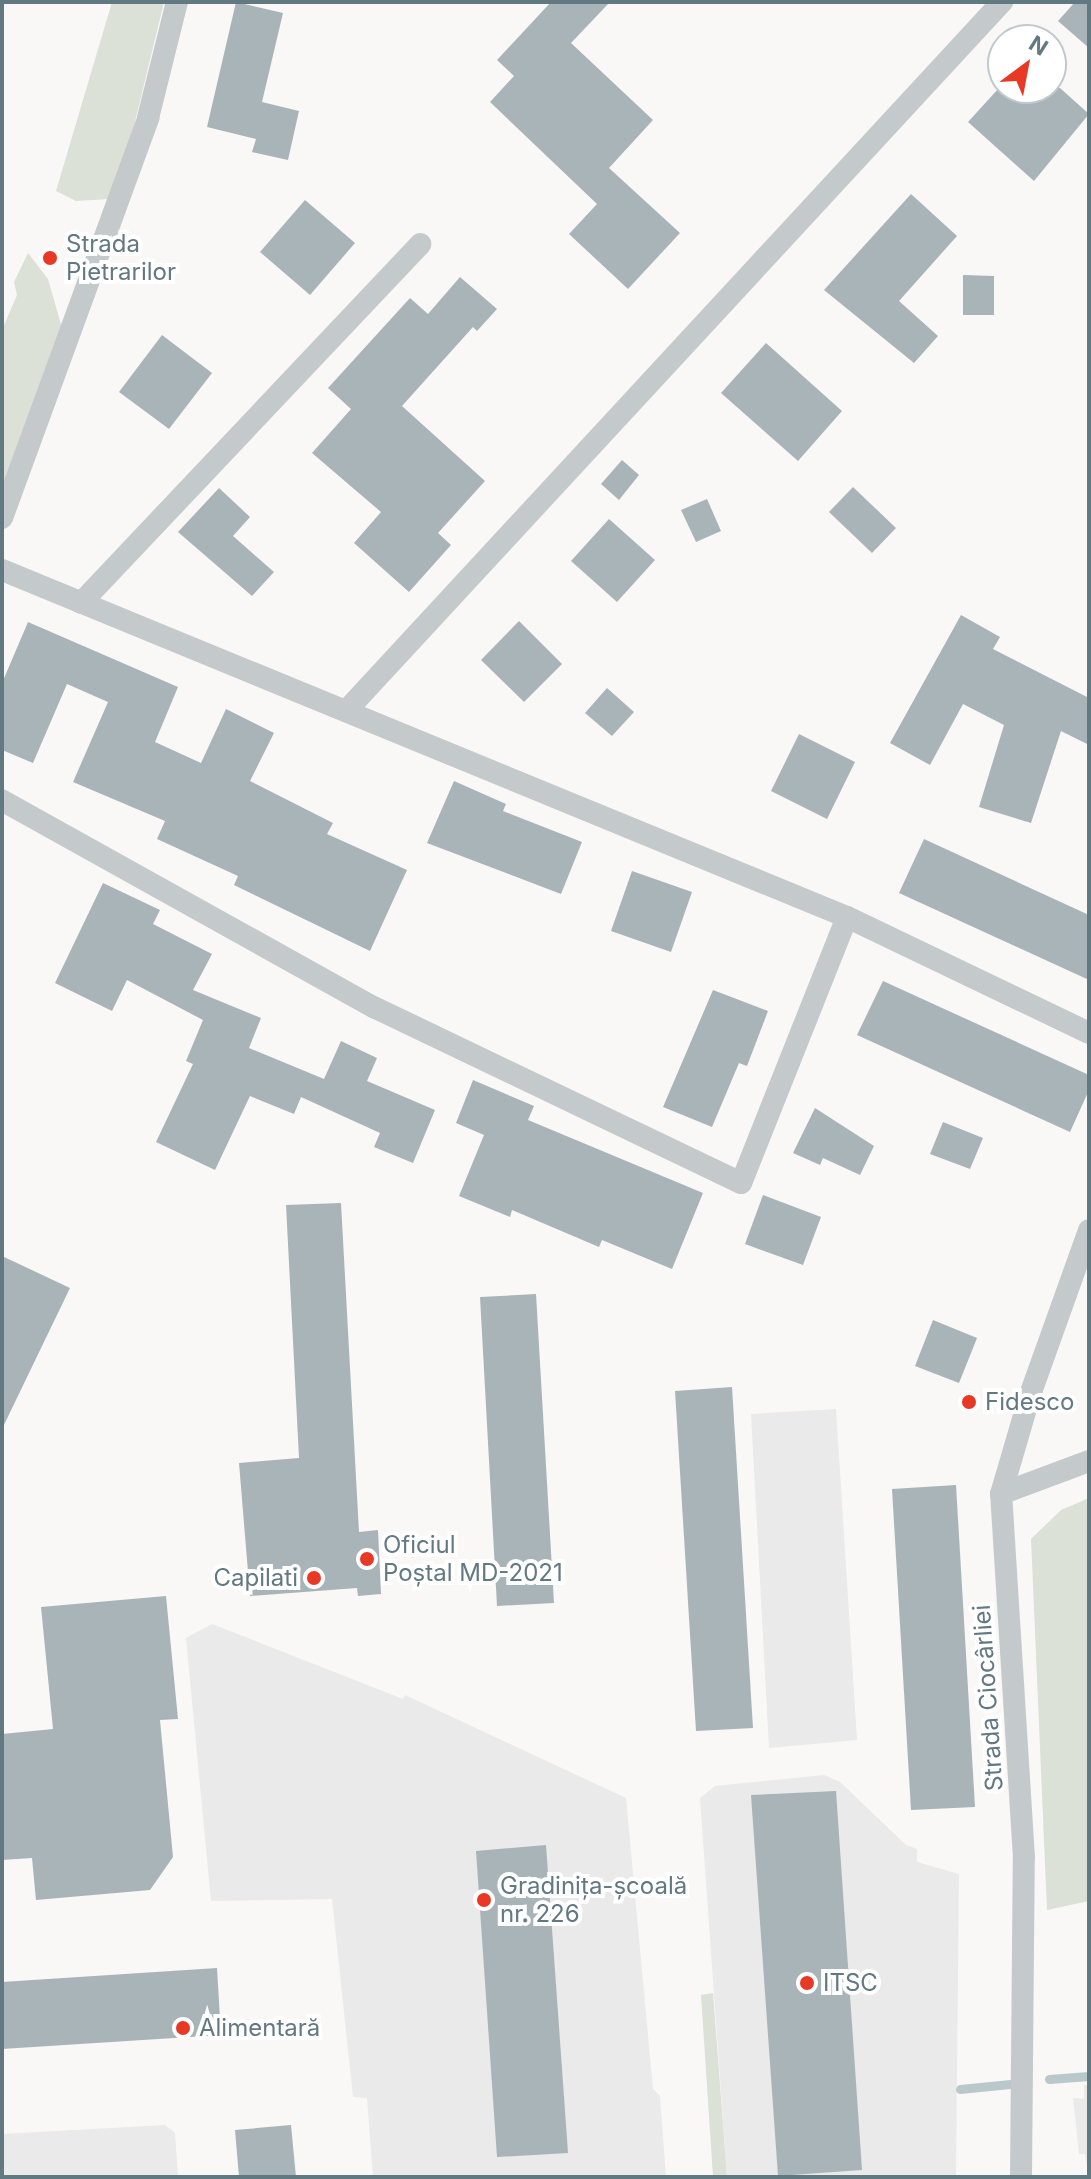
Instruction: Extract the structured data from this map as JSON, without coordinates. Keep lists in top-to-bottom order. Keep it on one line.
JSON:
{"streets":{"street":["Strada Ciocârliei"]},"places":["Strada Pietrarilor","Fidesco","Oficiul Poștal MD-2021","Capilati","Gradinița-școală nr. 226","ITSC","Alimentară"],"north":"top right"}
